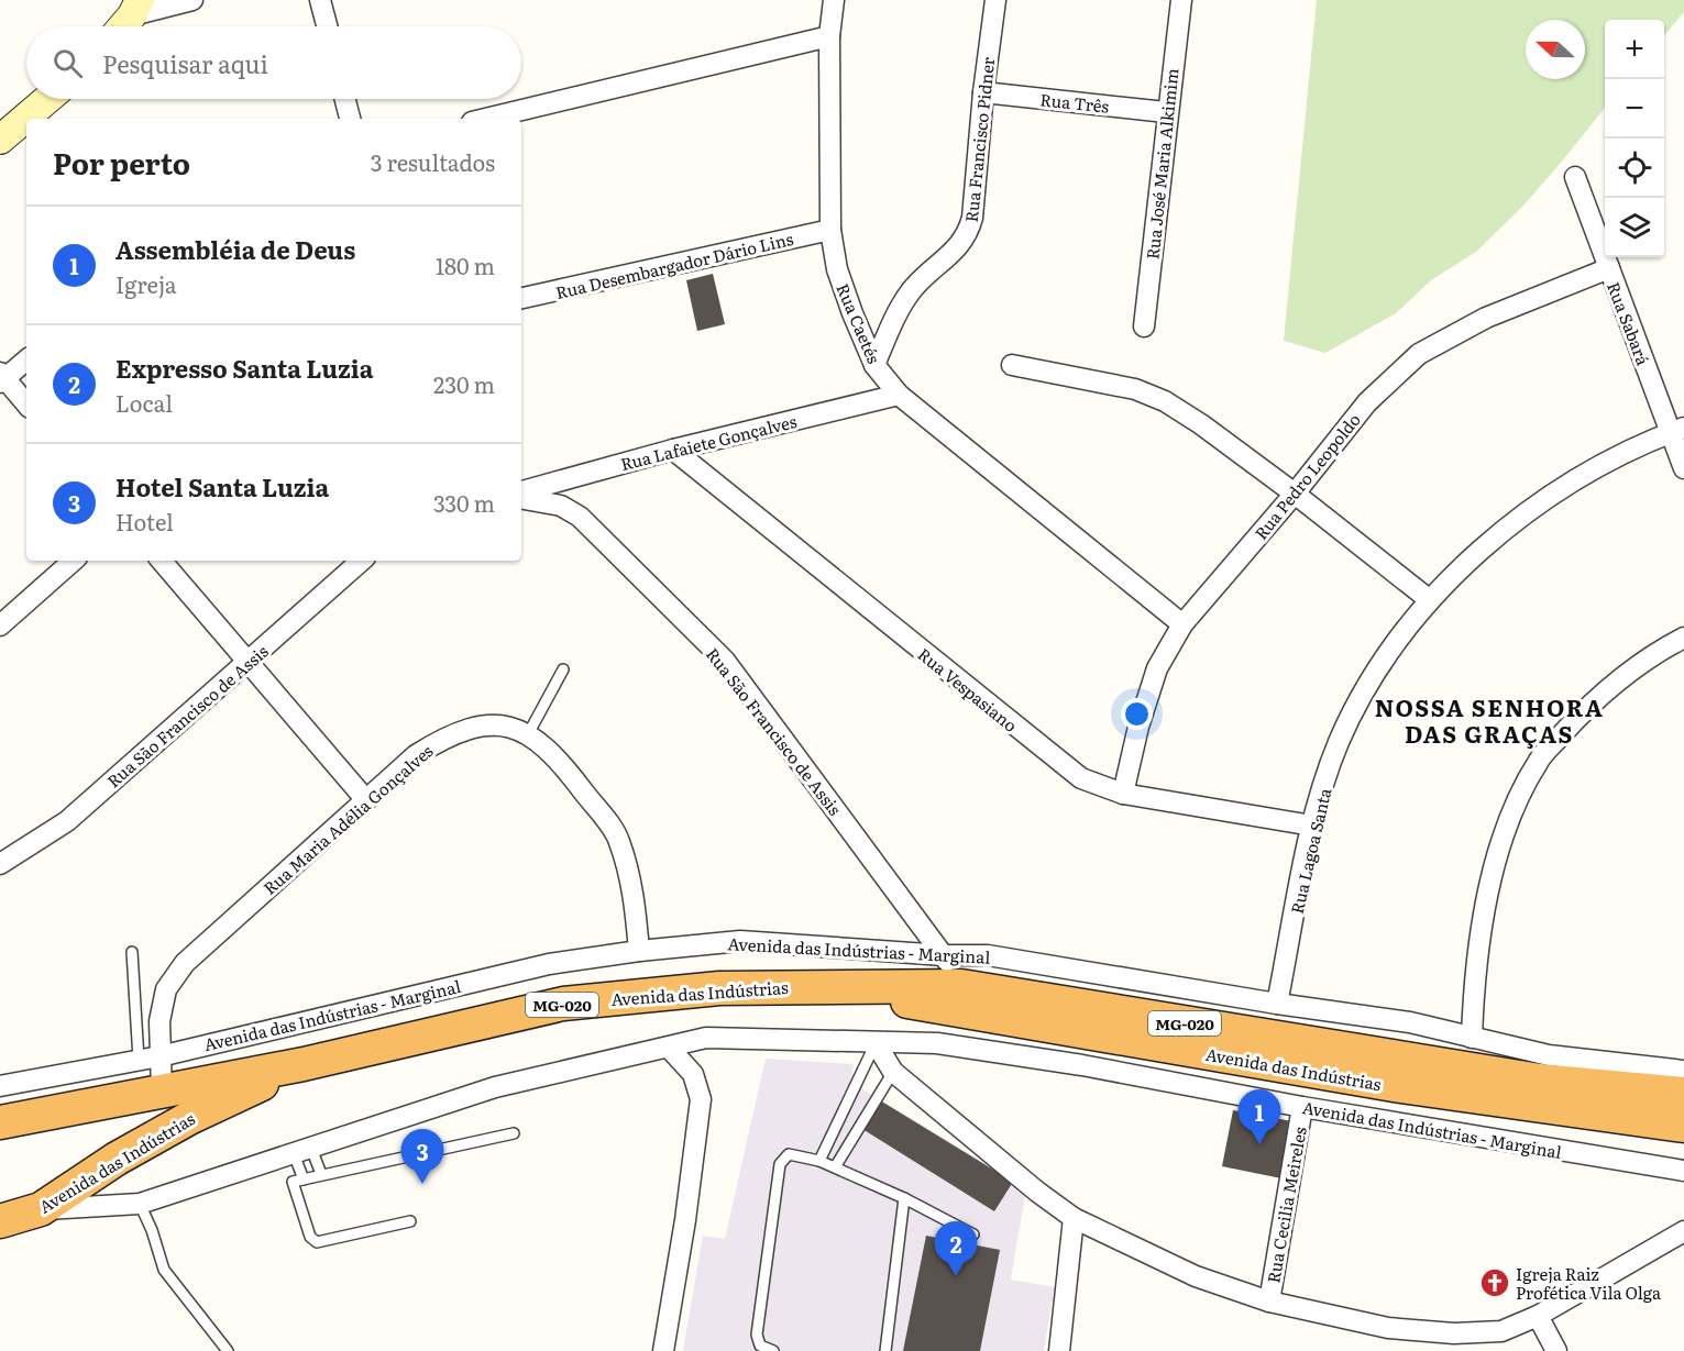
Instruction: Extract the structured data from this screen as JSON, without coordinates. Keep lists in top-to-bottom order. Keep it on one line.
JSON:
{"streets":{"highway":["Avenida das Indústrias","MG-020"],"street":["Rua Três","Rua Francisco Pidner","Rua José Maria Alkimim","Rua Desembargador Dário Lins","Rua Caetés","Rua Sabará","Rua Lafaiete Gonçalves","Rua Pedro Leopoldo","Rua Vespasiano","Rua São Francisco de Assis","Rua Maria Adélia Gonçalves","Rua Lagoa Santa","Avenida das Indústrias - Marginal","Rua Cecilia Meireles"]},"crossings":[["Rua Três","Rua Francisco Pidner"],["Rua Três","Rua José Maria Alkimim"],["Rua Francisco Pidner","Rua Caetés"],["Rua Desembargador Dário Lins","Rua Caetés"],["Rua Caetés","Rua Lafaiete Gonçalves"],["Rua Caetés","Rua Pedro Leopoldo"],["Rua Sabará","Rua Pedro Leopoldo"],["Rua Sabará","Rua Lagoa Santa"],["Rua Lafaiete Gonçalves","Rua Vespasiano"],["Rua Pedro Leopoldo","Rua Vespasiano"],["Rua Vespasiano","Rua Lagoa Santa"],["Rua São Francisco de Assis","Avenida das Indústrias - Marginal"],["Rua São Francisco de Assis","Avenida das Indústrias"],["Rua Maria Adélia Gonçalves","Avenida das Indústrias - Marginal"],["Rua Maria Adélia Gonçalves","Avenida das Indústrias"],["Rua Lagoa Santa","Avenida das Indústrias - Marginal"],["Avenida das Indústrias - Marginal","Avenida das Indústrias"],["Avenida das Indústrias - Marginal","Rua Cecilia Meireles"]],"districts":["NOSSA SENHORA DAS GRAÇAS"],"places":{"church":["Igreja Raiz Profética Vila Olga"]},"north":"left","page":{"map_buttons":["+","−"],"search":"Pesquisar aqui","heading":["Por perto","3 resultados"],"list":[{"mark":"1","name":"Assembléia de Deus","note":"Igreja","value":"180 m"},{"mark":"2","name":"Expresso Santa Luzia","note":"Local","value":"230 m"},{"mark":"3","name":"Hotel Santa Luzia","note":"Hotel","value":"330 m"}],"pins":["1","3","2"]}}
